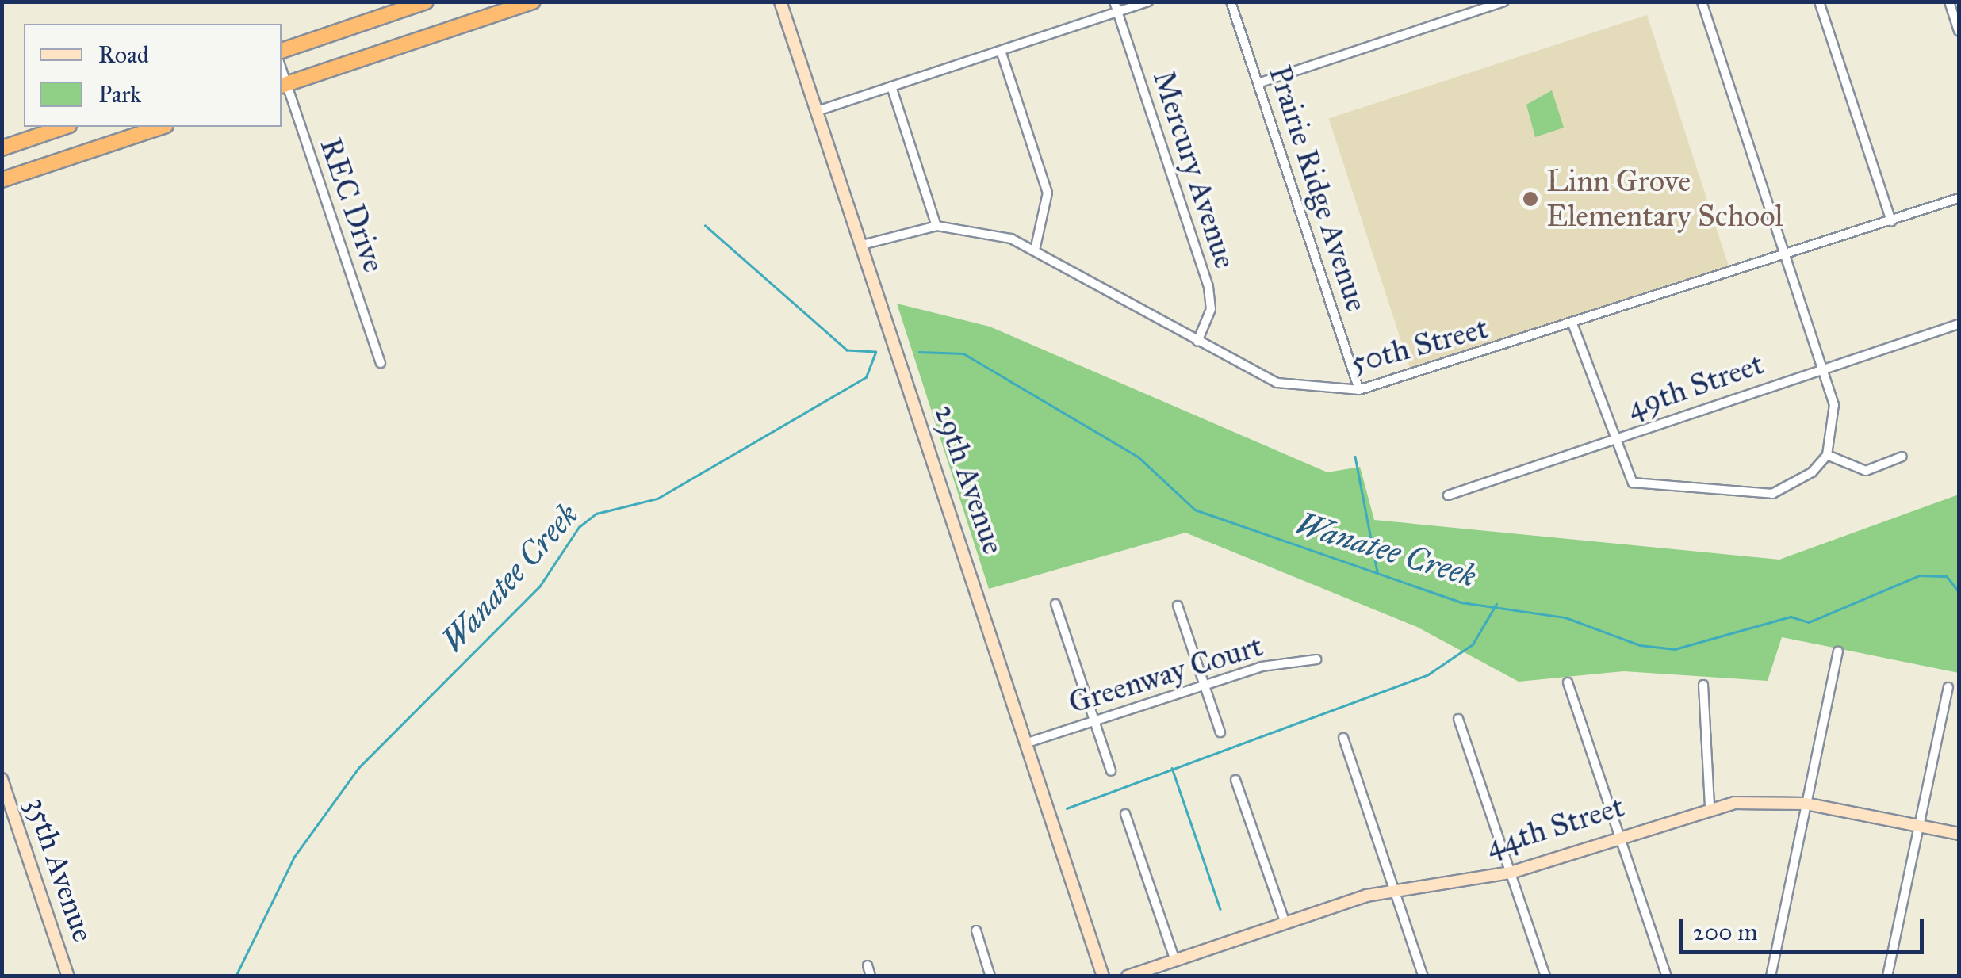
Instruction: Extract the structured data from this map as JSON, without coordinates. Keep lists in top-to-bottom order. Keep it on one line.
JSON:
{"streets":{"street":["Mercury Avenue","Prairie Ridge Avenue","REC Drive","50th Street","49th Street","29th Avenue","Greenway Court","44th Street","35th Avenue"]},"crossings":[["Mercury Avenue","50th Street"],["Prairie Ridge Avenue","50th Street"],["50th Street","29th Avenue"],["29th Avenue","Greenway Court"]],"water":["Wanatee Creek"],"places":["Linn Grove Elementary School"],"legend":["Road","Park"],"scale_bar":"200 m"}
